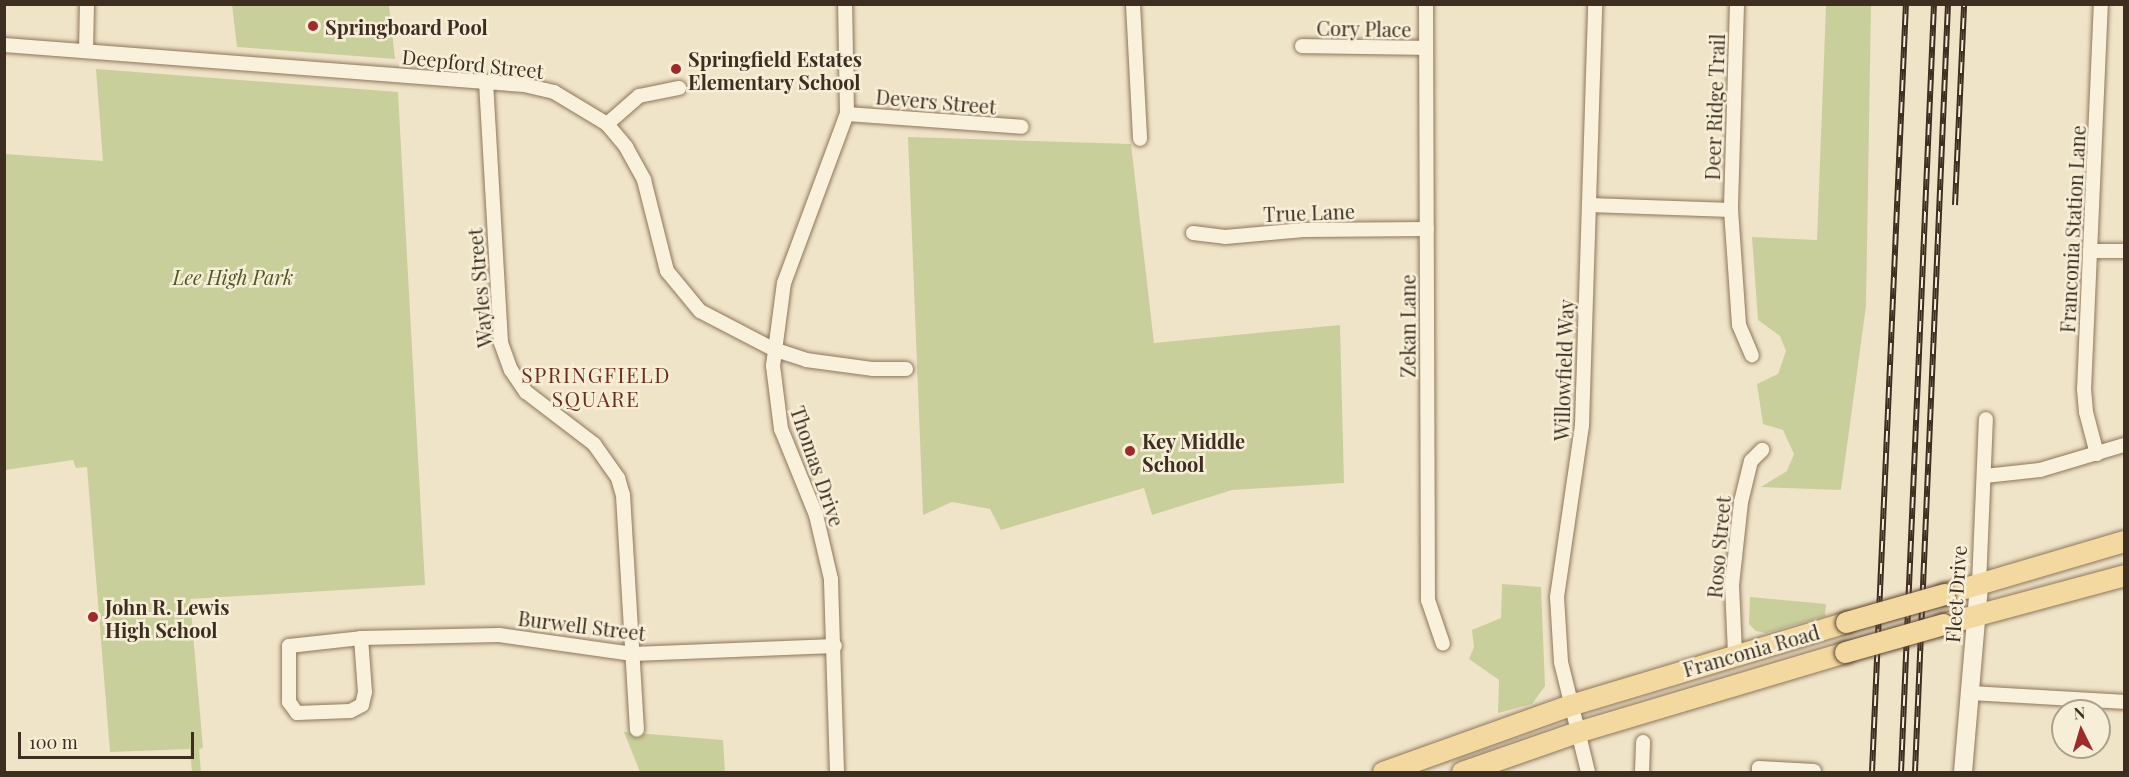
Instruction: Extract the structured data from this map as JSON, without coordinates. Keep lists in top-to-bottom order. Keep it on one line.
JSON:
{"streets":{"main road":["Franconia Road"],"street":["Cory Place","Deepford Street","Devers Street","Deer Ridge Trail","True Lane","Franconia Station Lane","Wayles Street","Zekan Lane","Willowfield Way","Thomas Drive","Roso Street","Fleet Drive","Burwell Street"]},"crossings":[["Cory Place","Zekan Lane"],["Deepford Street","Wayles Street"],["Deepford Street","Thomas Drive"],["Devers Street","Thomas Drive"],["True Lane","Zekan Lane"],["Wayles Street","Burwell Street"],["Willowfield Way","Franconia Road"],["Thomas Drive","Burwell Street"],["Roso Street","Franconia Road"],["Fleet Drive","Franconia Road"]],"districts":["SPRINGFIELD SQUARE"],"parks":["Lee High Park"],"places":["Springboard Pool","Springfield Estates Elementary School","Key Middle School","John R. Lewis High School"],"scale_bar":"100 m","north":"top"}
